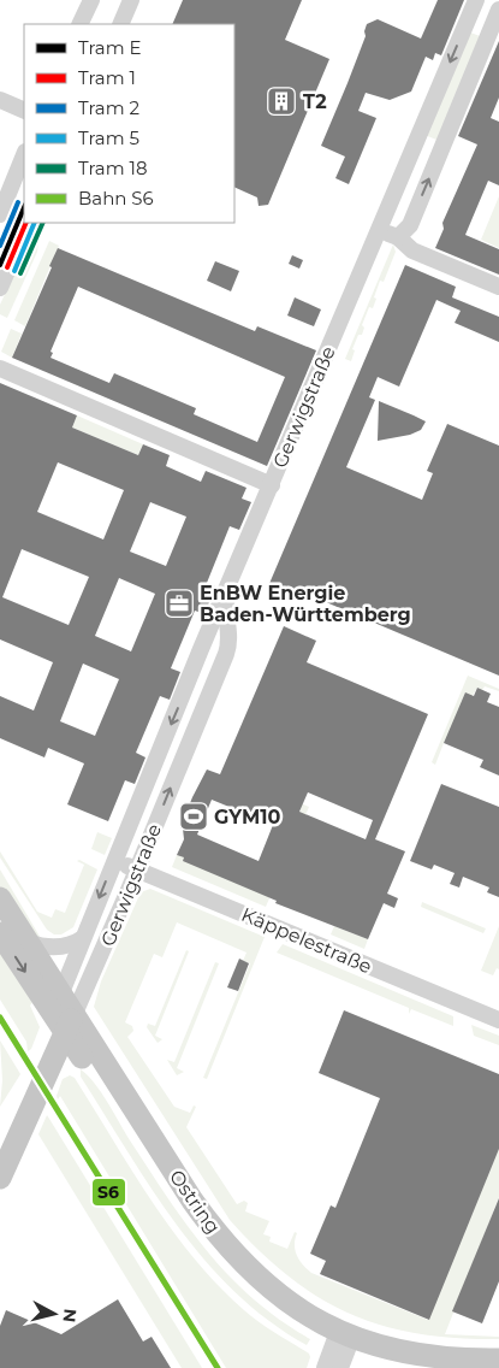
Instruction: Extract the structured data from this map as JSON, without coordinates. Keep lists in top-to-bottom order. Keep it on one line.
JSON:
{"streets":{"main road":["Gerwigstraße","Ostring"],"street":["Käppelestraße"]},"crossings":[["Gerwigstraße","Käppelestraße"],["Gerwigstraße","Ostring"]],"places":{"building":["T2"],"office":["EnBW Energie Baden-Württemberg"],"sports":["GYM10"]},"lines":["tram line 2","tram line E","tram line 1","tram line 5","tram line 18","rail line S6"],"legend":["Tram E","Tram 1","Tram 2","Tram 5","Tram 18","Bahn S6"],"north":"right"}
